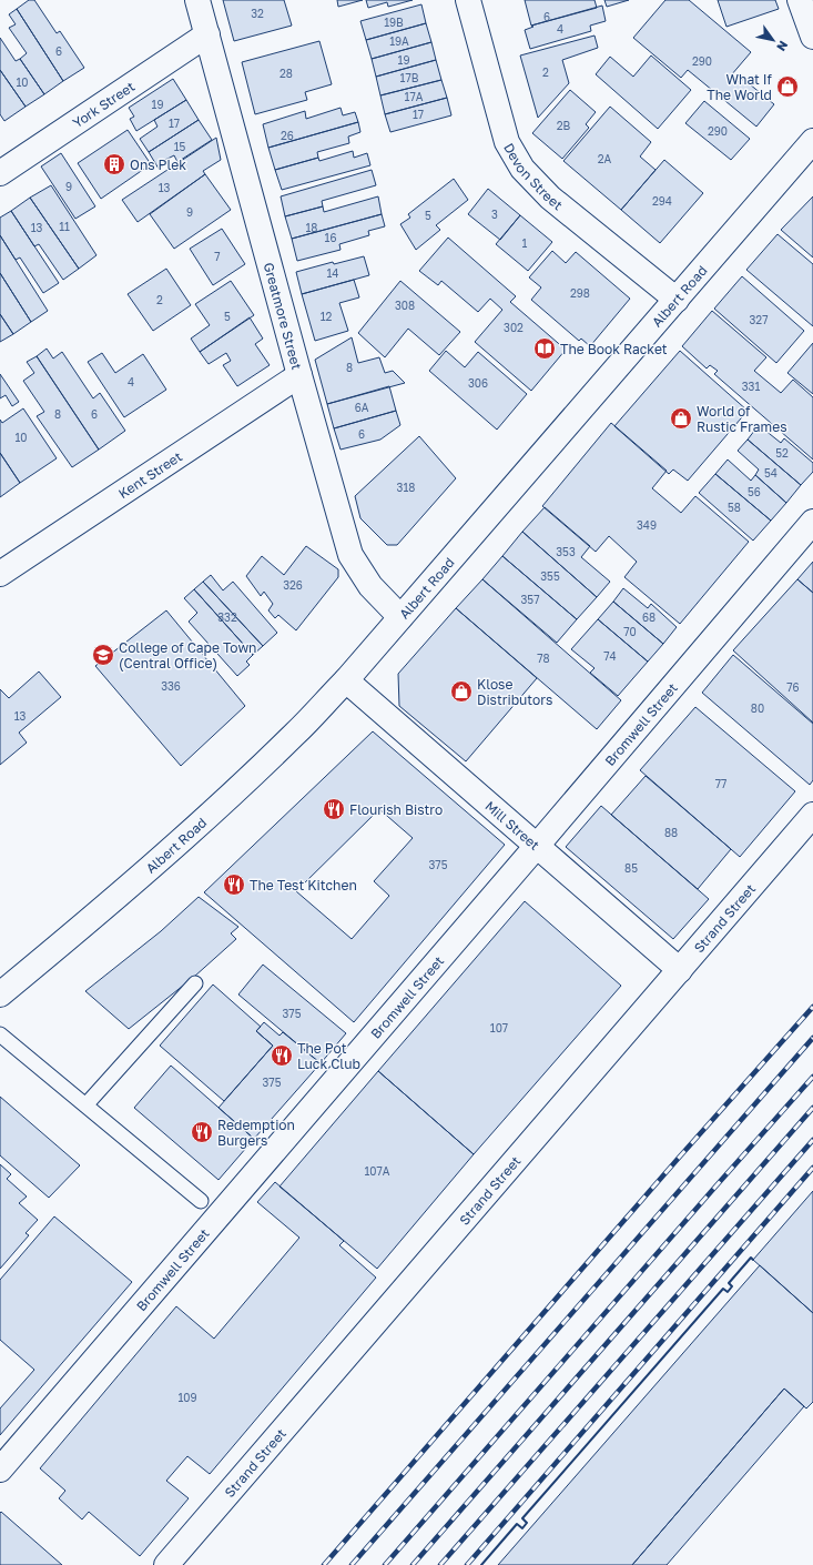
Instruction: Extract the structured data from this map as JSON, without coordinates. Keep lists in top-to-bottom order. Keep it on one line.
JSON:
{"streets":{"street":["York Street","Devon Street","Albert Road","Greatmore Street","Kent Street","Bromwell Street","Mill Street","Strand Street"]},"crossings":[["York Street","Greatmore Street"],["Devon Street","Albert Road"],["Albert Road","Greatmore Street"],["Albert Road","Mill Street"],["Greatmore Street","Kent Street"],["Bromwell Street","Mill Street"],["Mill Street","Strand Street"]],"places":{"shop":["What If The World","World of Rustic Frames","Klose Distributors"],"building":["Ons Plek"],"library":["The Book Racket"],"school or university":["College of Cape Town (Central Office)"],"restaurant":["Flourish Bistro","The Test Kitchen","The Pot Luck Club","Redemption Burgers"]},"house_numbers":["32","6","19B","4","19A","6","19","290","2","28","17B","10","17A","19","17","17","2B","290","26","15","2A","9","13","294","9","3","5","11","13","18","16","1","7","14","298","2","308","5","12","327","302","8","4","306","331","6A","8","6","6","10","52","54","318","56","58","349","353","355","326","357","332","68","70","74","78","336","76","80","13","77","88","375","85","375","107","375","107A","109"],"north":"bottom right"}
